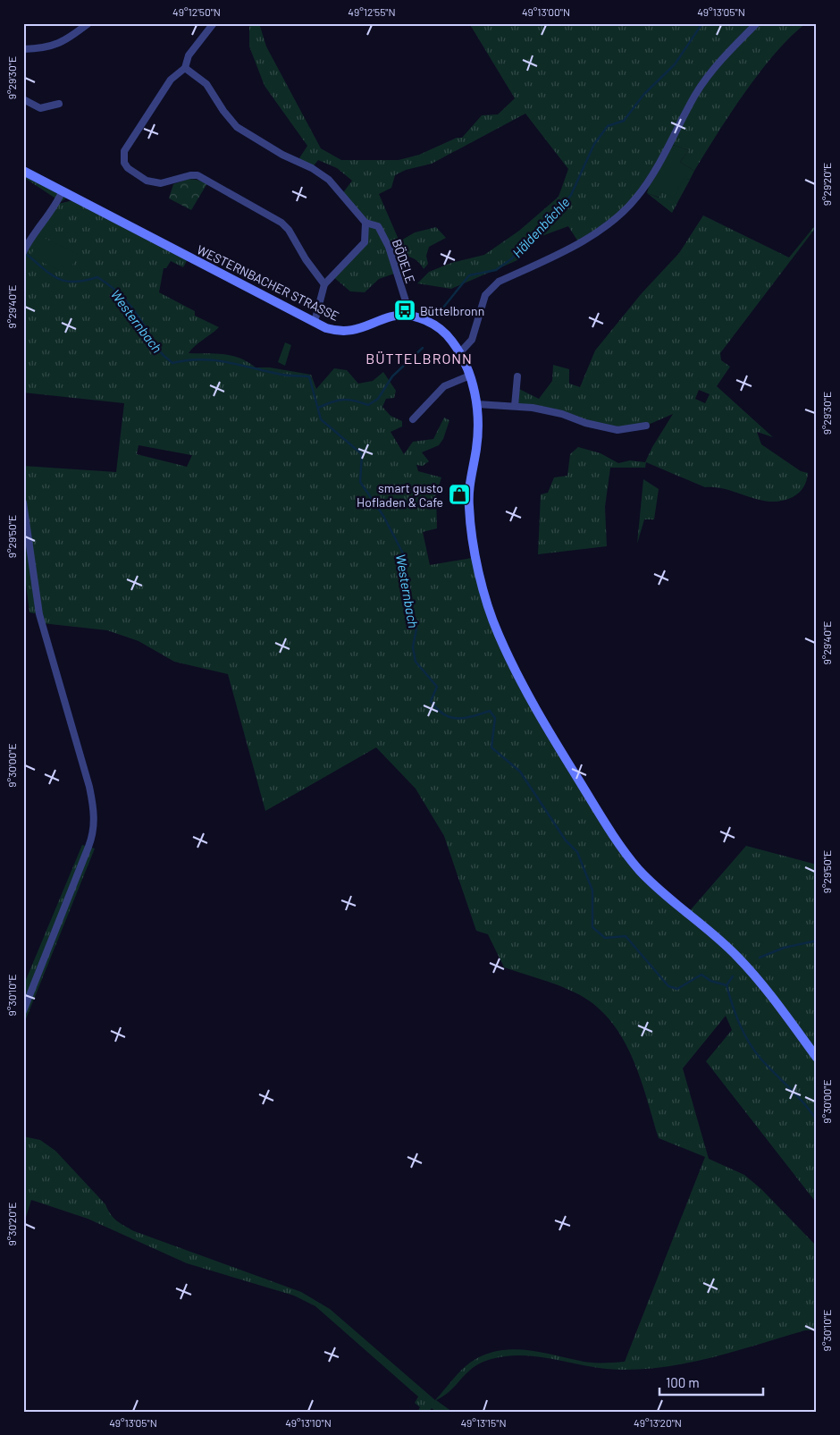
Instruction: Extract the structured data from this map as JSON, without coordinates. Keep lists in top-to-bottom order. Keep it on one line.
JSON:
{"streets":{"street":["BÖDELE","WESTERNBACHER STRASSE"]},"crossings":[["BÖDELE","WESTERNBACHER STRASSE"]],"districts":["BÜTTELBRONN"],"water":["Häldenbächle","Westernbach"],"places":{"bus stop":["Büttelbronn"],"shop":["smart gusto Hofladen & Cafe"]},"scale_bar":"100 m","coordinates":["49°12'50\"N","49°12'55\"N","49°13'00\"N","49°13'05\"N","9°29'30\"E","9°29'20\"E","9°29'40\"E","9°29'50\"E","9°30'00\"E","9°30'10\"E","9°30'20\"E","49°13'10\"N","49°13'15\"N","49°13'20\"N"]}
